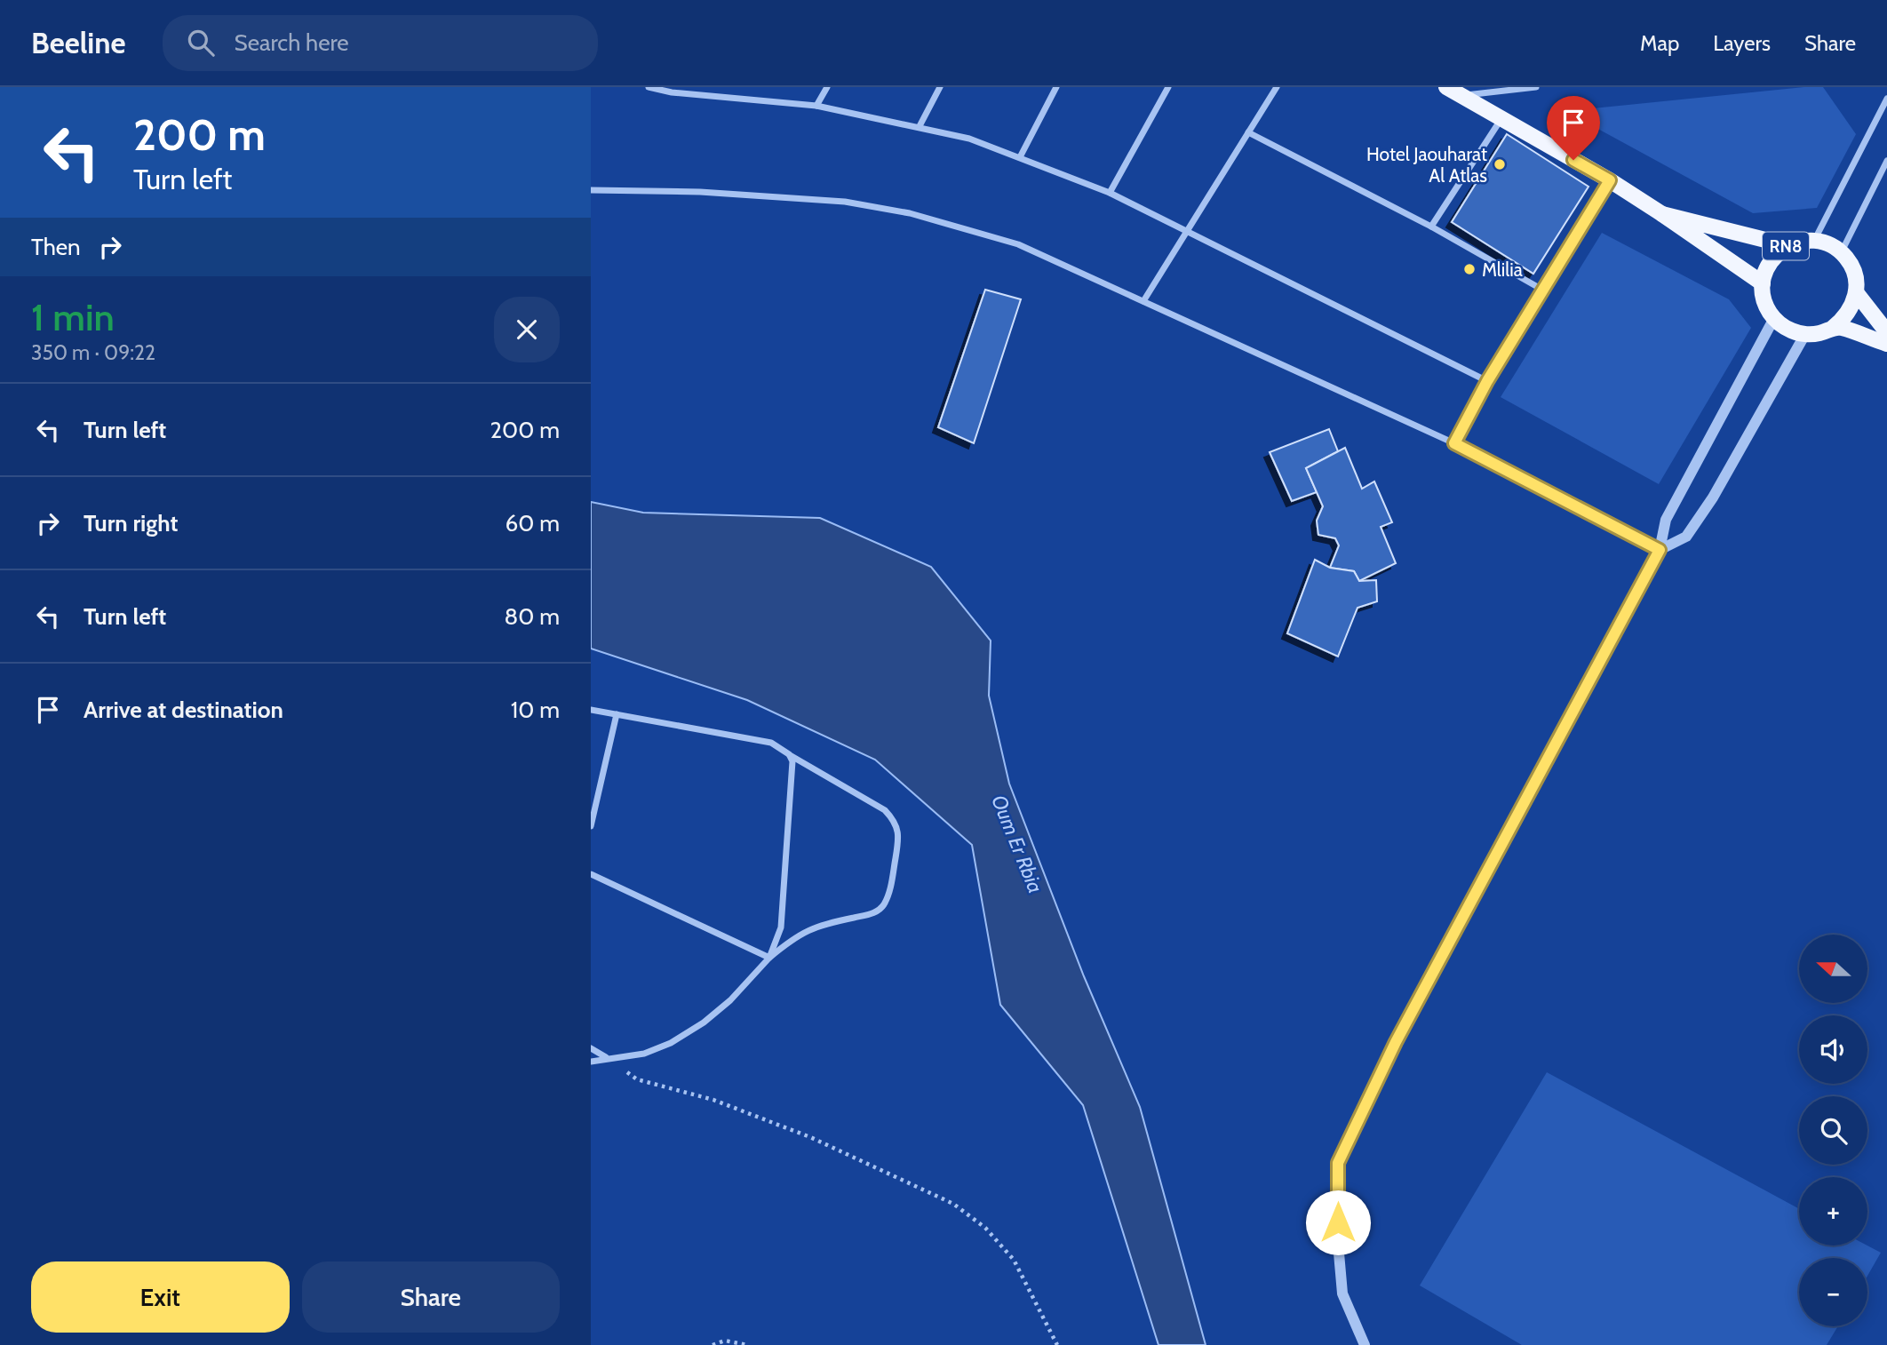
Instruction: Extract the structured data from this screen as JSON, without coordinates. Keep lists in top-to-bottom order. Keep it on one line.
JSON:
{"streets":{"main road":["RN8"]},"water":["Oum Er Rbia"],"places":["Hotel Jaouharat Al Atlas","Mlilia"],"north":"left","page":{"header":"Beeline","search":"Search here","nav":["Map","Layers","Share"],"turn":["200 m","Turn left"],"then":"Then","heading":["1 min","350 m · 09:22"],"list":[{"name":"Turn left","value":"200 m"},{"name":"Turn right","value":"60 m"},{"name":"Turn left","value":"80 m"},{"name":"Arrive at destination","value":"10 m"}],"map_buttons":["+","−"],"buttons":["Exit","Share"]}}
